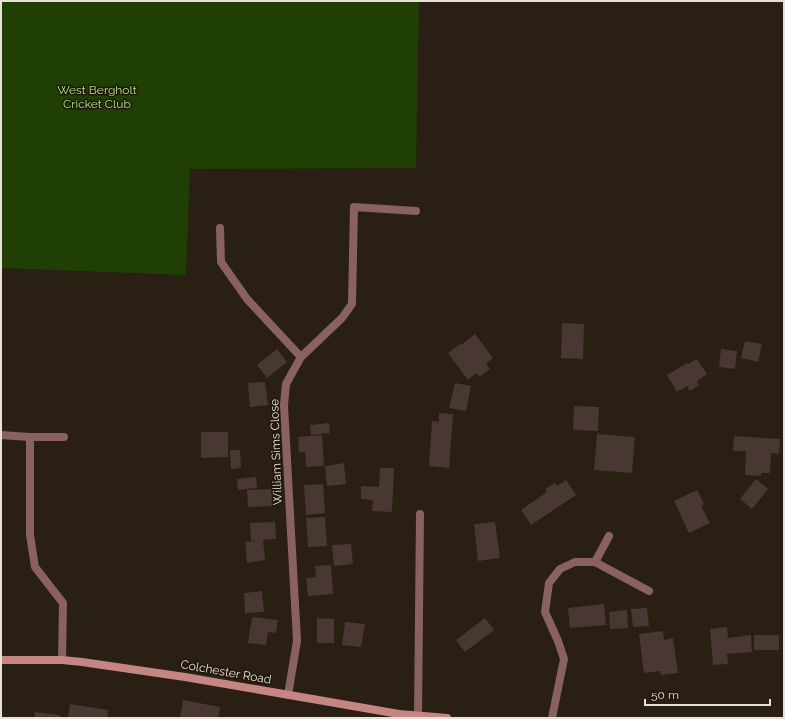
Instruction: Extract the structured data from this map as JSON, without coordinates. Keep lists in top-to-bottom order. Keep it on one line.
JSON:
{"streets":{"main road":["Colchester Road"],"street":["William Sims Close"]},"crossings":[["William Sims Close","Colchester Road"]],"parks":["West Bergholt Cricket Club"],"scale_bar":"50 m"}
